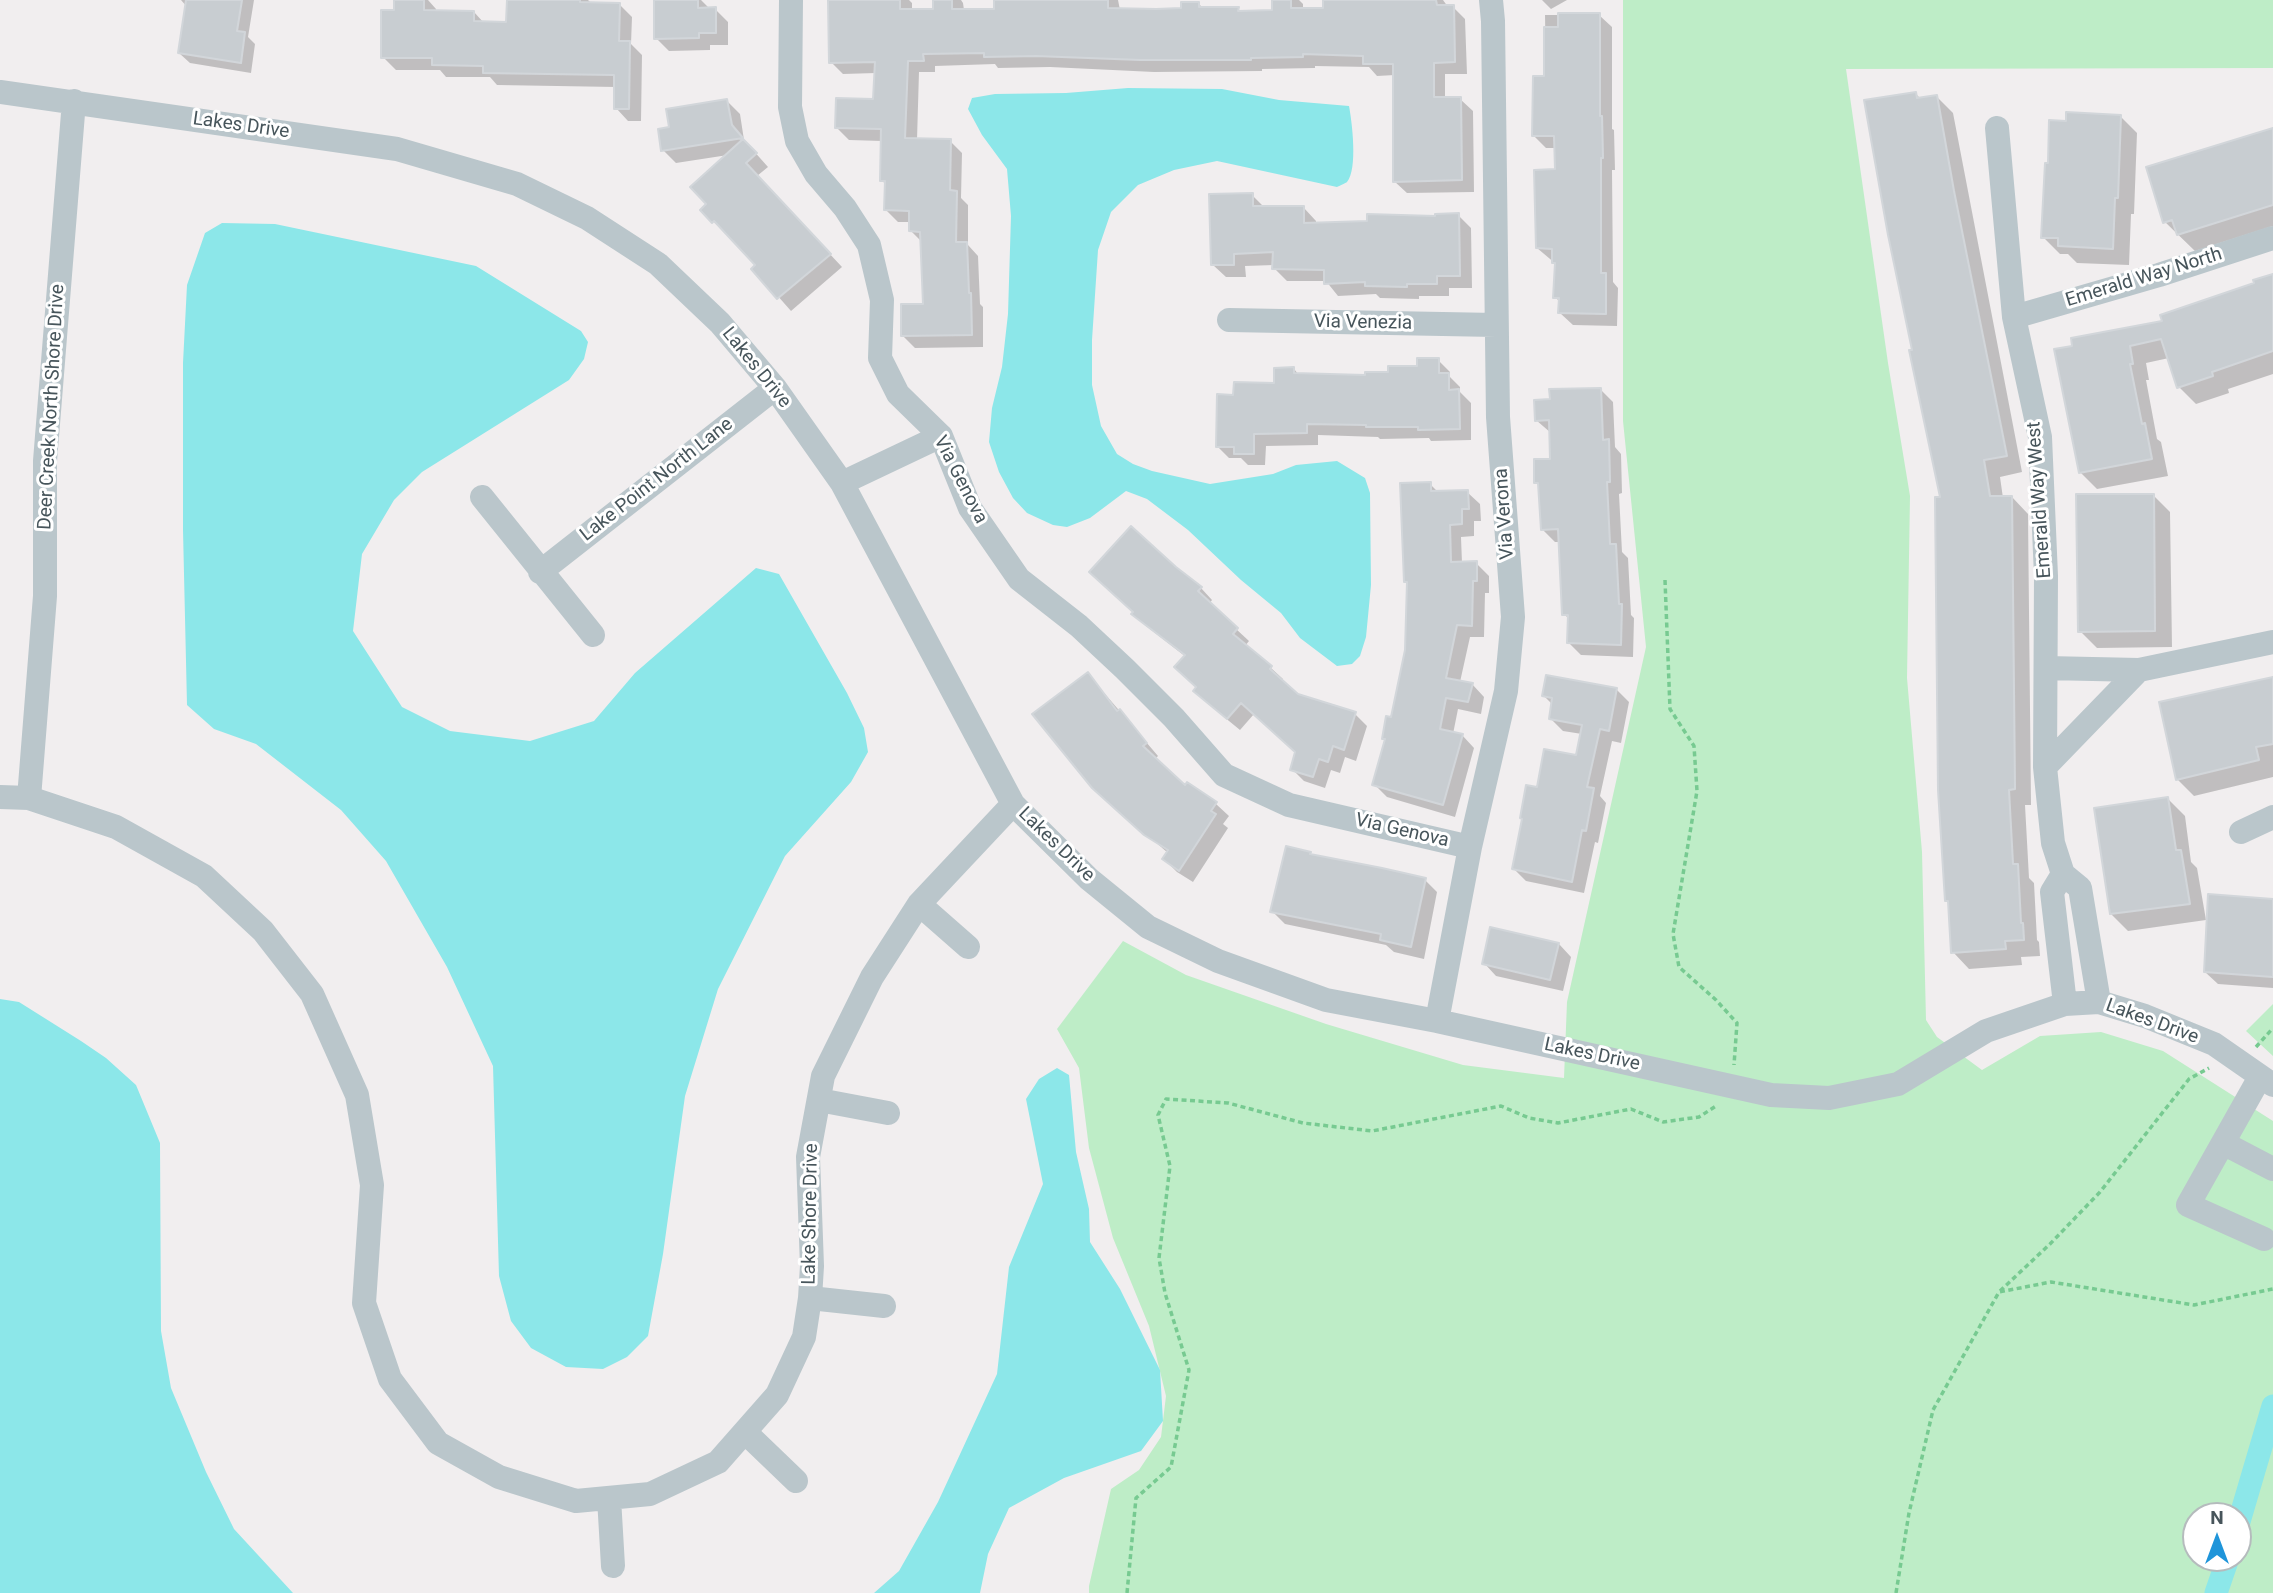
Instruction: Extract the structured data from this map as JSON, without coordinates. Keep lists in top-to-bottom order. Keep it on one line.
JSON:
{"streets":{"street":["Lakes Drive","Emerald Way North","Via Venezia","Deer Creek North Shore Drive","Lake Point North Lane","Via Genova","Emerald Way West","Via Verona","Lake Shore Drive"]},"crossings":[["Lakes Drive","Deer Creek North Shore Drive"],["Lakes Drive","Lake Point North Lane"],["Lakes Drive","Emerald Way West"],["Lakes Drive","Via Verona"],["Lakes Drive","Lake Shore Drive"],["Emerald Way North","Emerald Way West"],["Via Venezia","Via Verona"],["Deer Creek North Shore Drive","Lake Shore Drive"],["Via Genova","Via Verona"]],"north":"top"}
